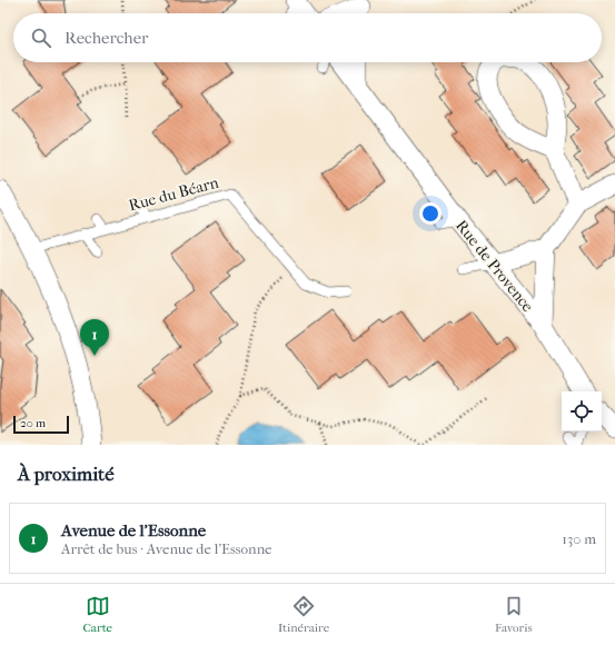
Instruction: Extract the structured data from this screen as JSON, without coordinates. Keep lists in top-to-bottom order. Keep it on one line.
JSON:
{"streets":{"street":["Rue de Provence"],"lane":["Rue du Béarn"]},"scale_bar":"20 m","page":{"search":"Rechercher","pins":"1","scale":"20 m","heading":"À proximité","list":[{"mark":"1","name":"Avenue de l'Essonne","note":"Arrêt de bus · Avenue de l'Essonne","value":"130 m"}],"nav":["Carte","Itinéraire","Favoris"]}}
